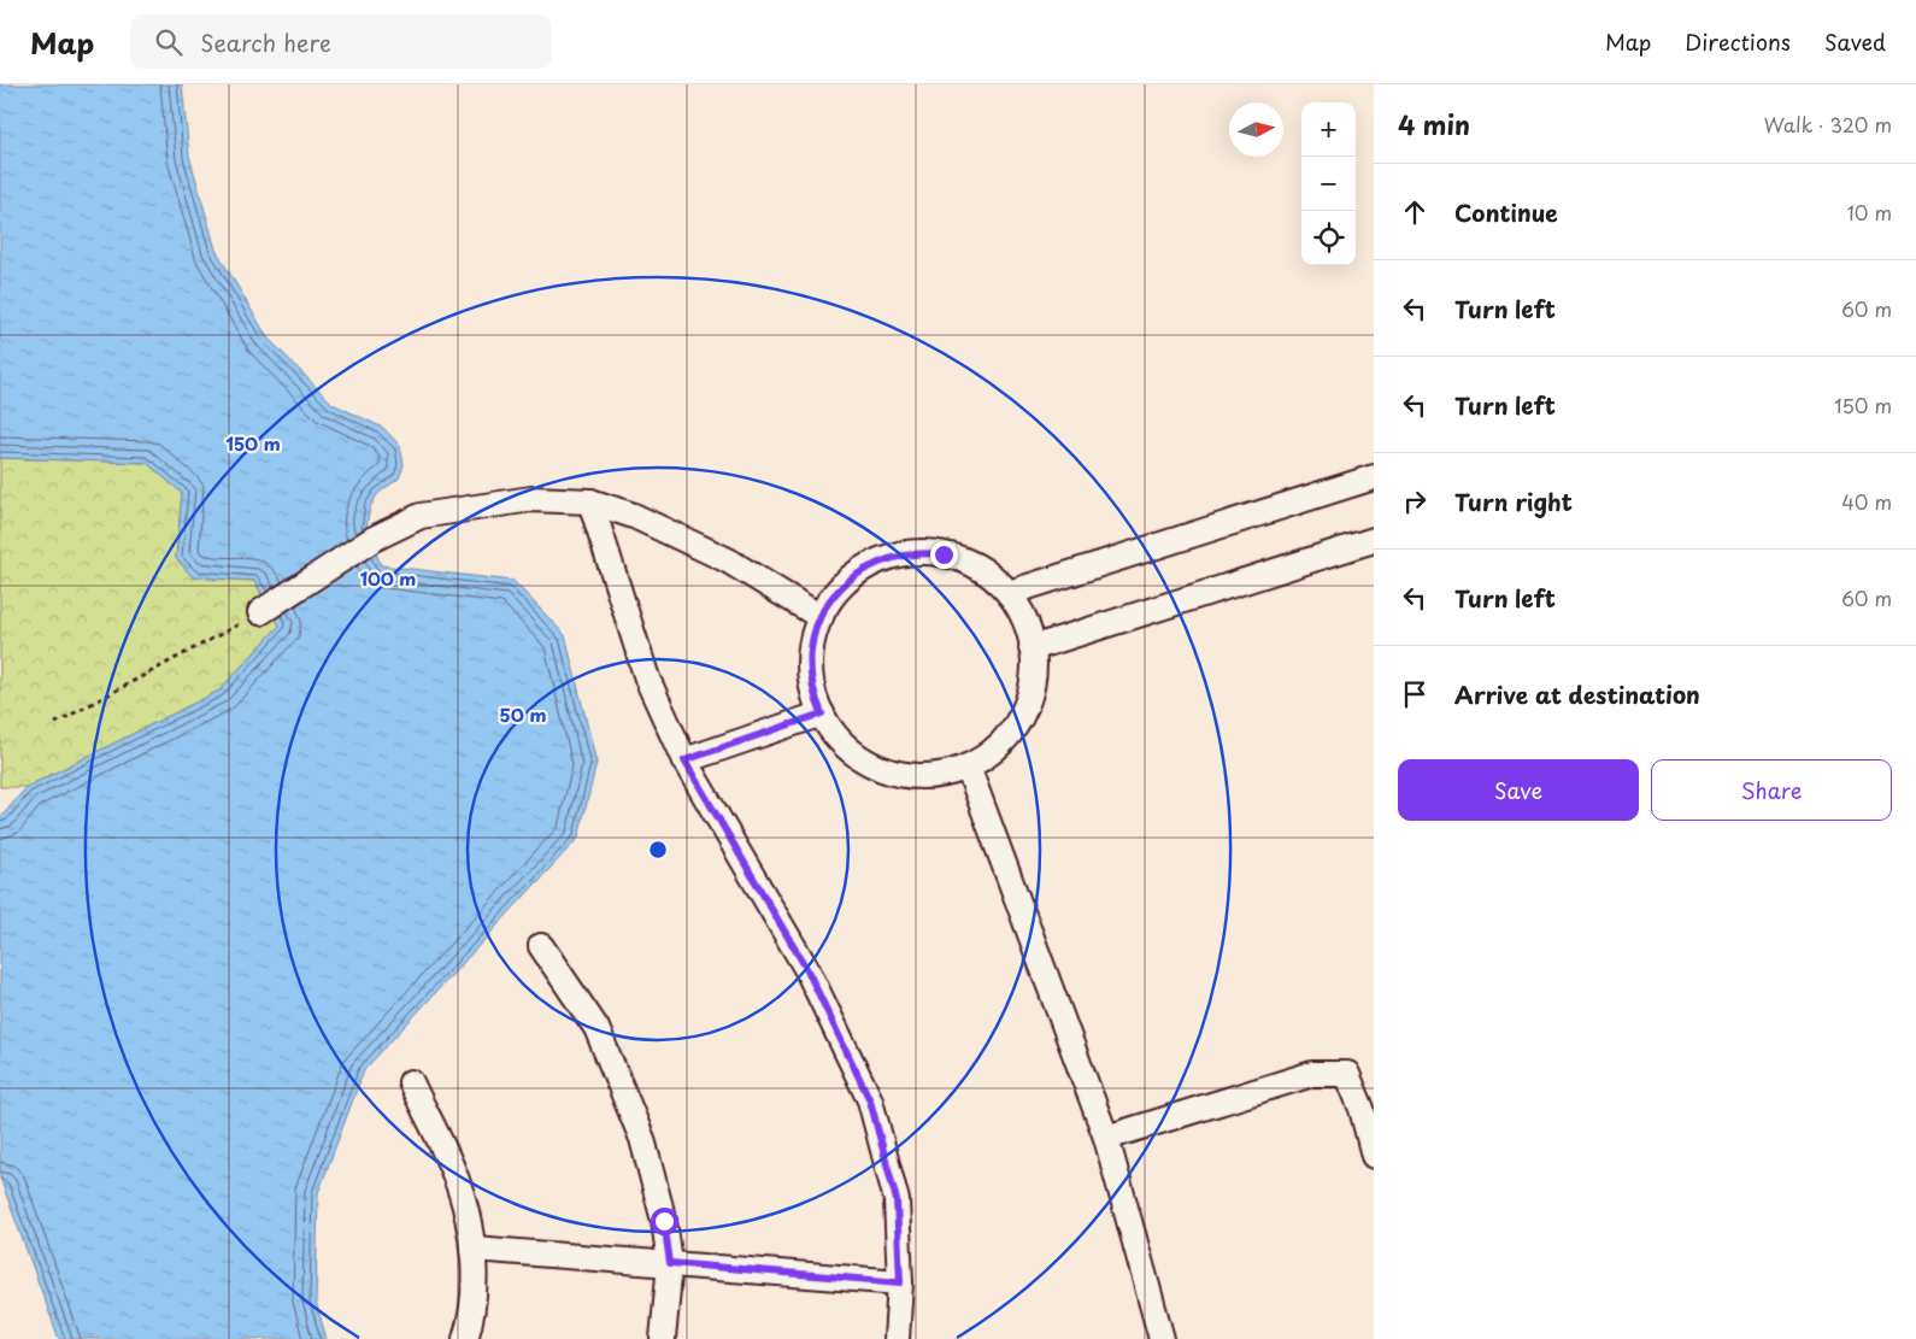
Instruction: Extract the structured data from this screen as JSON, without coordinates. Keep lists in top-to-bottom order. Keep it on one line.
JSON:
{"north":"right","page":{"header":"Map","search":"Search here","nav":["Map","Directions","Saved"],"heading":["4 min","Walk · 320 m"],"map_buttons":["+","−"],"list":[["Continue","10 m"],["Turn left","60 m"],["Turn left","150 m"],["Turn right","40 m"],["Turn left","60 m"],"Arrive at destination"],"buttons":["Save","Share"]},"rings":["150 m","100 m","50 m"]}
